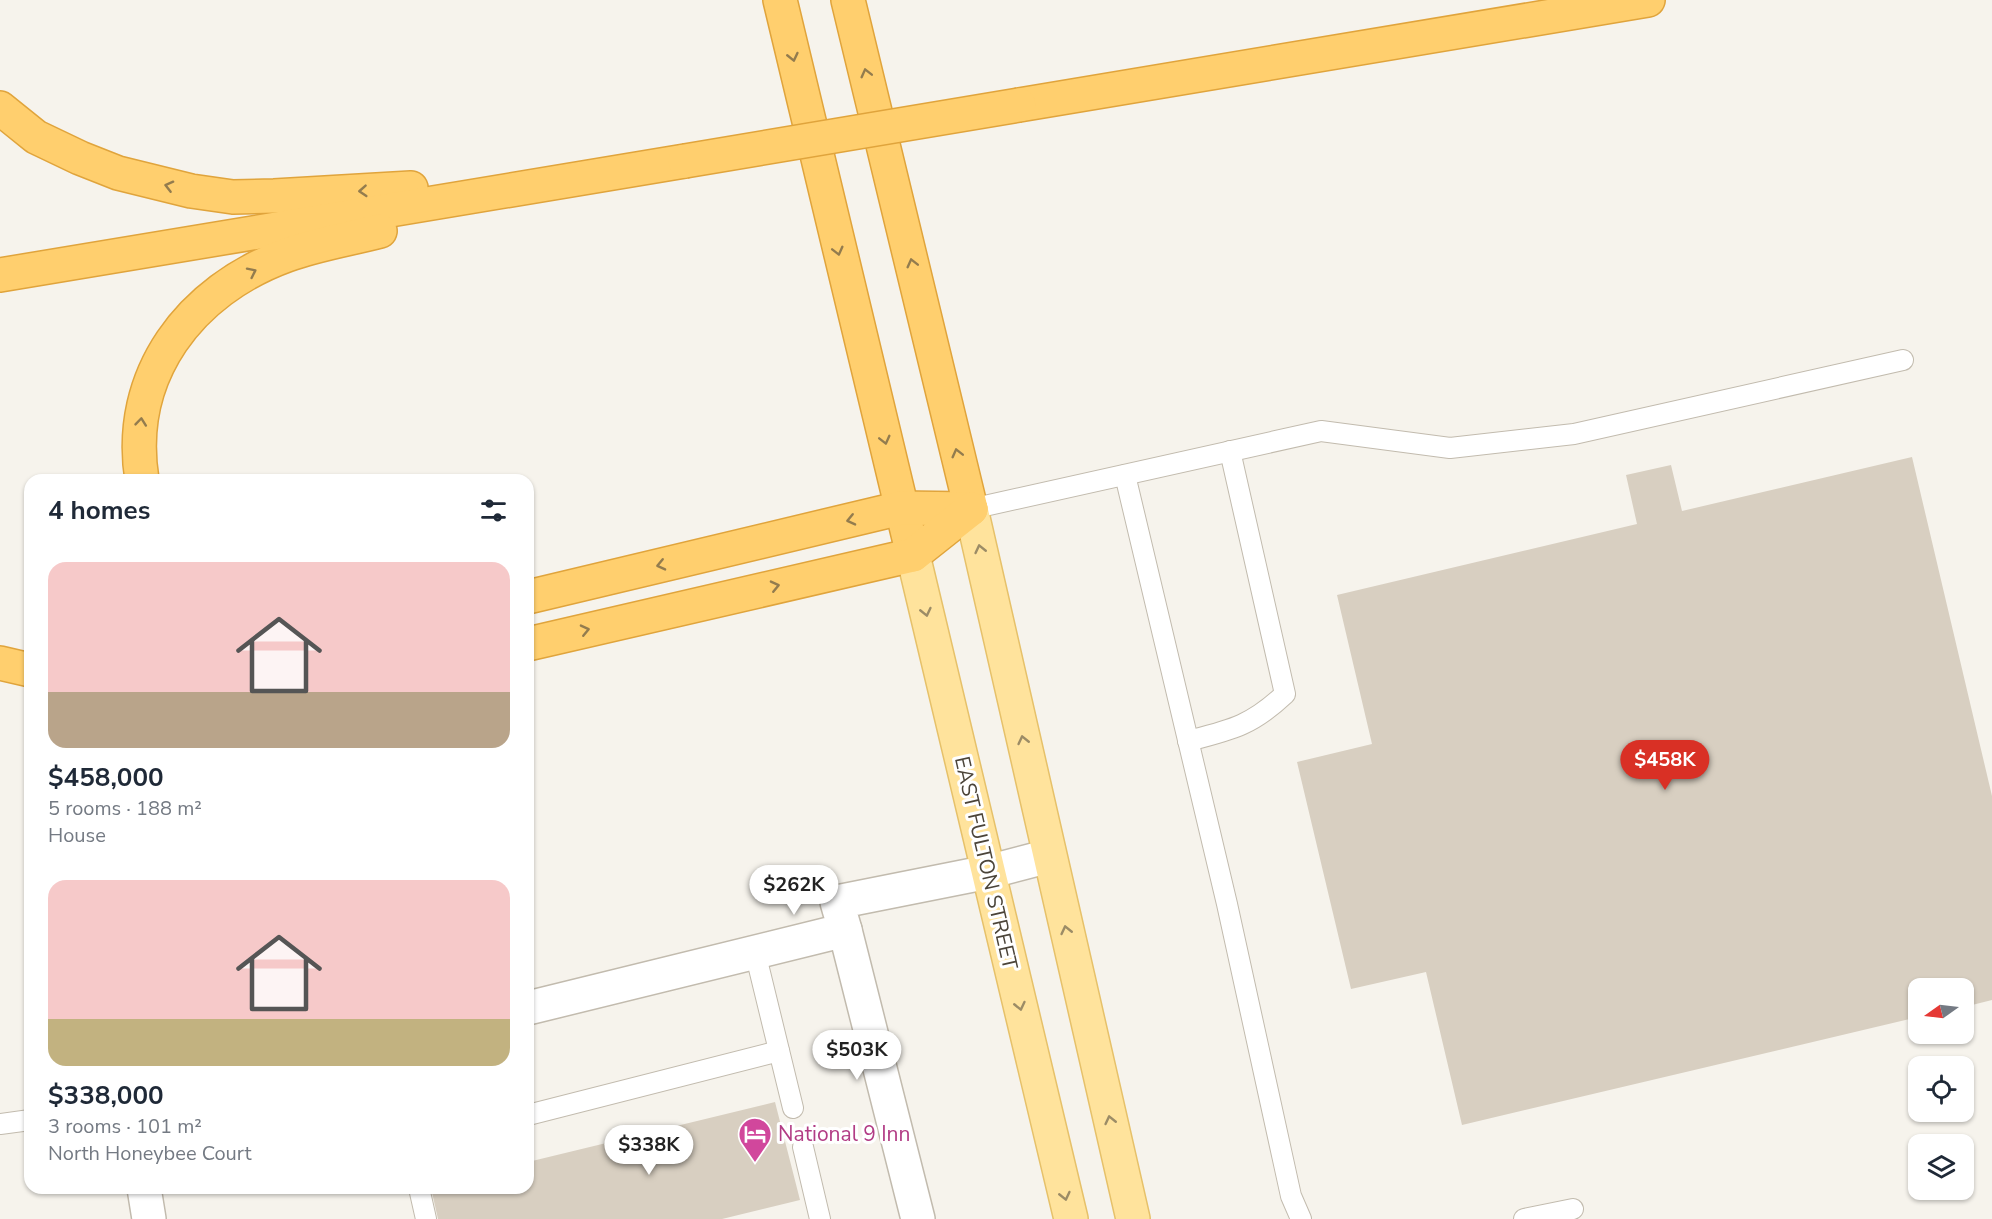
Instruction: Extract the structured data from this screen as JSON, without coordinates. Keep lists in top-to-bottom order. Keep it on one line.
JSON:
{"streets":{"highway":["EAST FULTON STREET"]},"places":{"hotel":["National 9 Inn"]},"north":"left","page":{"heading":"4 homes","list":[{"name":"$458,000","note":"5 rooms · 188 m² · House"},{"name":"$338,000","note":"3 rooms · 101 m² · North Honeybee Court"}],"price":["$458K","$262K","$503K","$338K"]}}
